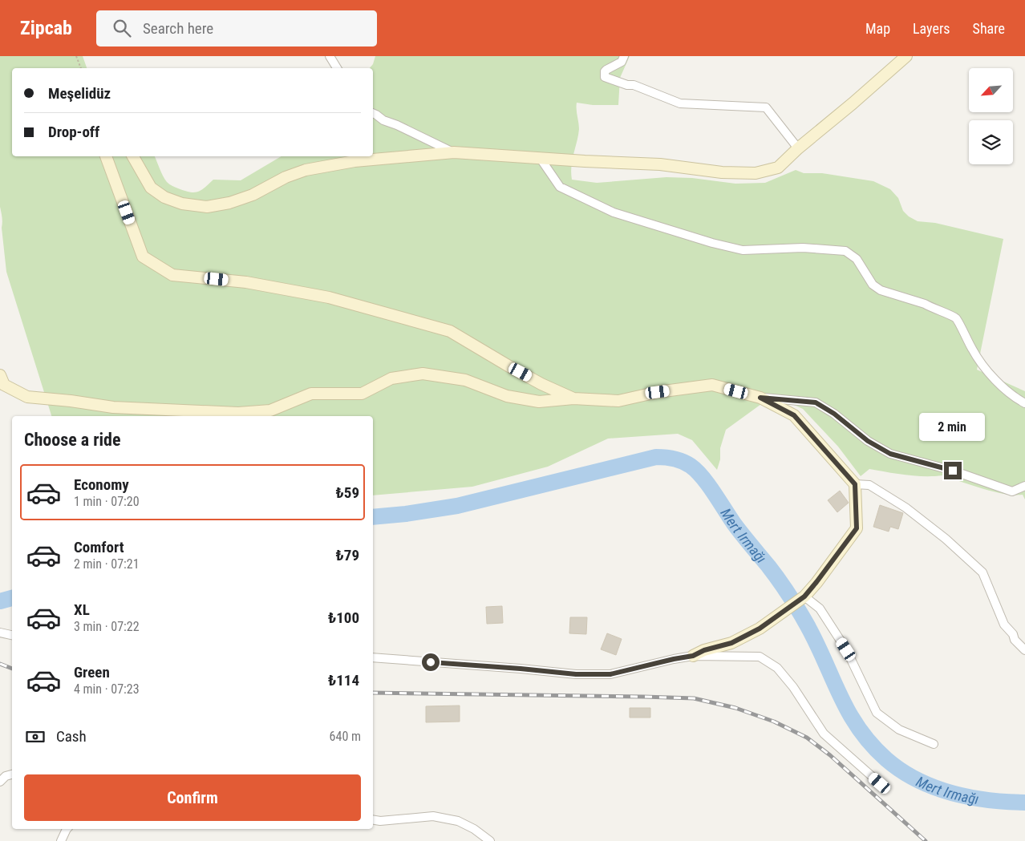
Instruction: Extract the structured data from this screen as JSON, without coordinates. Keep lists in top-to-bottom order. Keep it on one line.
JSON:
{"water":["Mert Irmağı"],"north":"bottom left","page":{"header":"Zipcab","search":"Search here","nav":["Map","Layers","Share"],"banner":["Meşelidüz","Drop-off"],"bubble":"2 min","heading":"Choose a ride","list":[{"name":"Economy","note":"1 min · 07:20","value":"₺59"},{"name":"Comfort","note":"2 min · 07:21","value":"₺79"},{"name":"XL","note":"3 min · 07:22","value":"₺100"},{"name":"Green","note":"4 min · 07:23","value":"₺114"}],"pay":["Cash","640 m"],"buttons":"Confirm"}}
